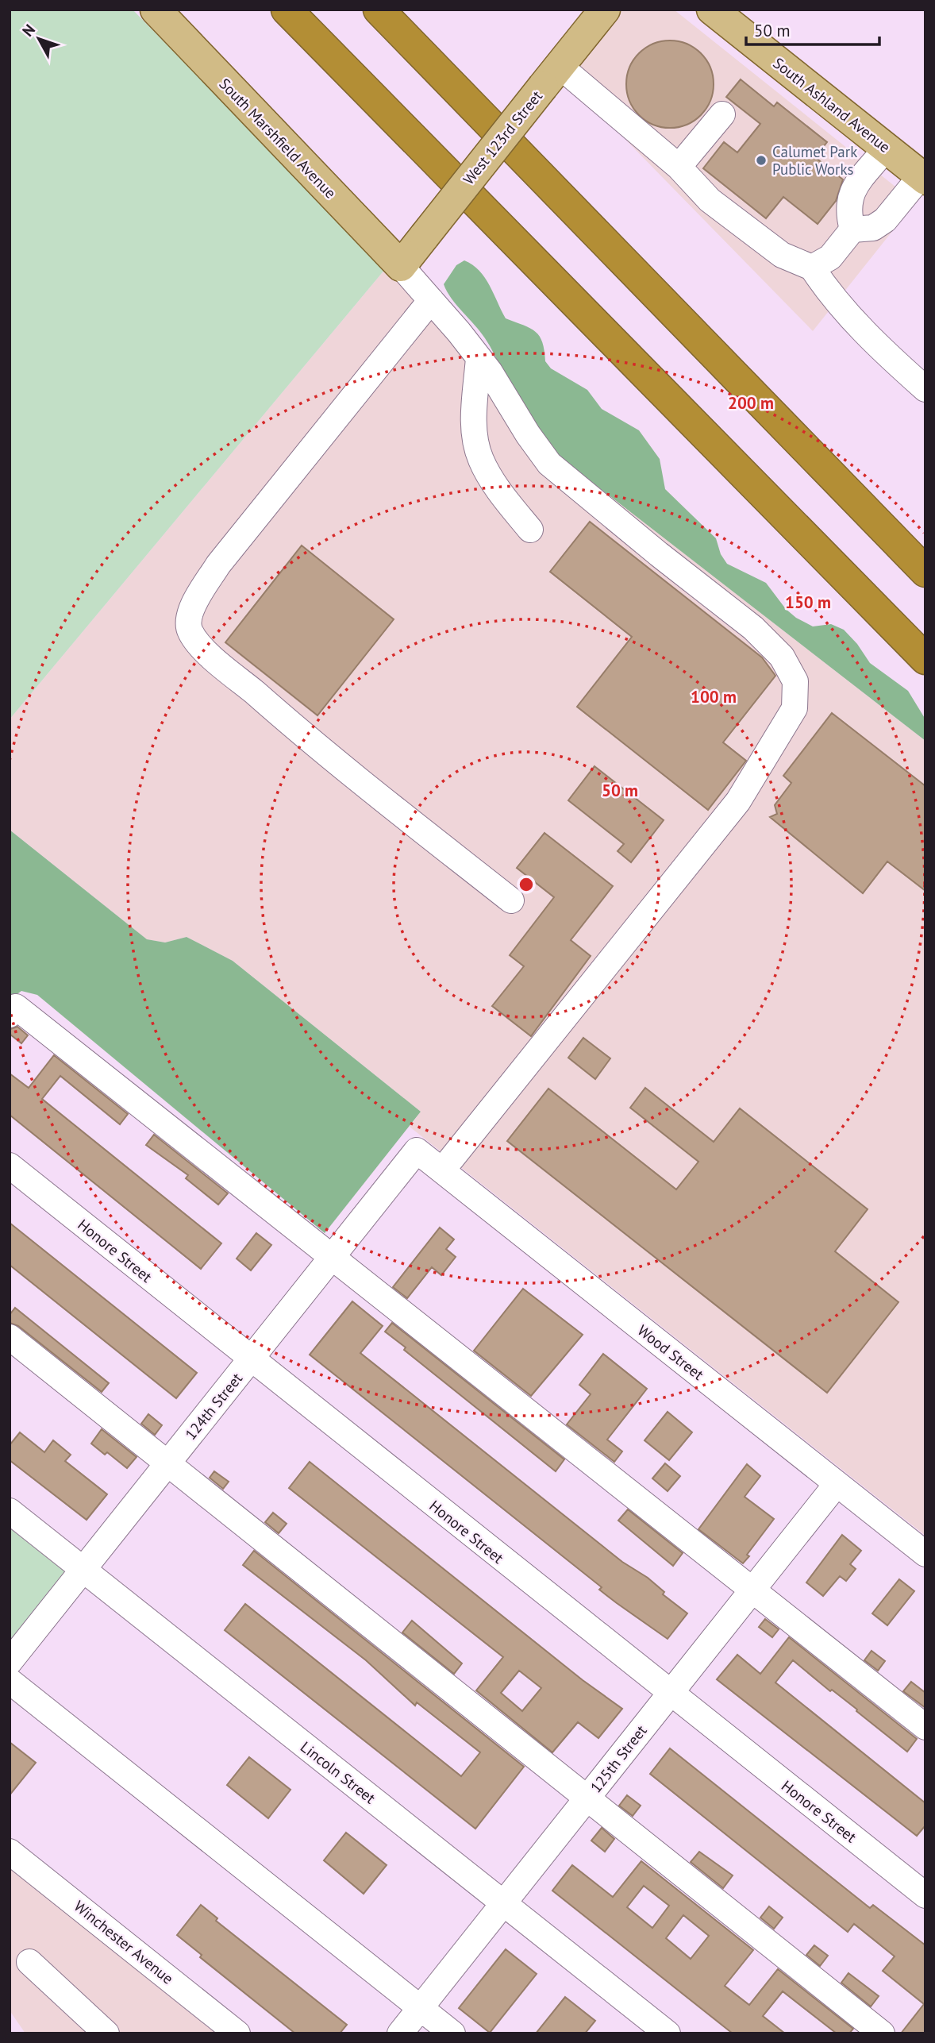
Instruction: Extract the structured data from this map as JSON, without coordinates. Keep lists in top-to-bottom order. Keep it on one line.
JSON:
{"streets":{"main road":["South Ashland Avenue","West 123rd Street","South Marshfield Avenue"],"street":["Honore Street","Wood Street","124th Street","125th Street","Lincoln Street","Winchester Avenue"]},"crossings":[["West 123rd Street","South Marshfield Avenue"],["Honore Street","124th Street"],["Honore Street","125th Street"],["Wood Street","124th Street"],["Wood Street","125th Street"],["124th Street","Lincoln Street"],["125th Street","Lincoln Street"]],"places":["Calumet Park Public Works"],"scale_bar":"50 m","north":"top left","rings":["200 m","150 m","100 m","50 m"]}
